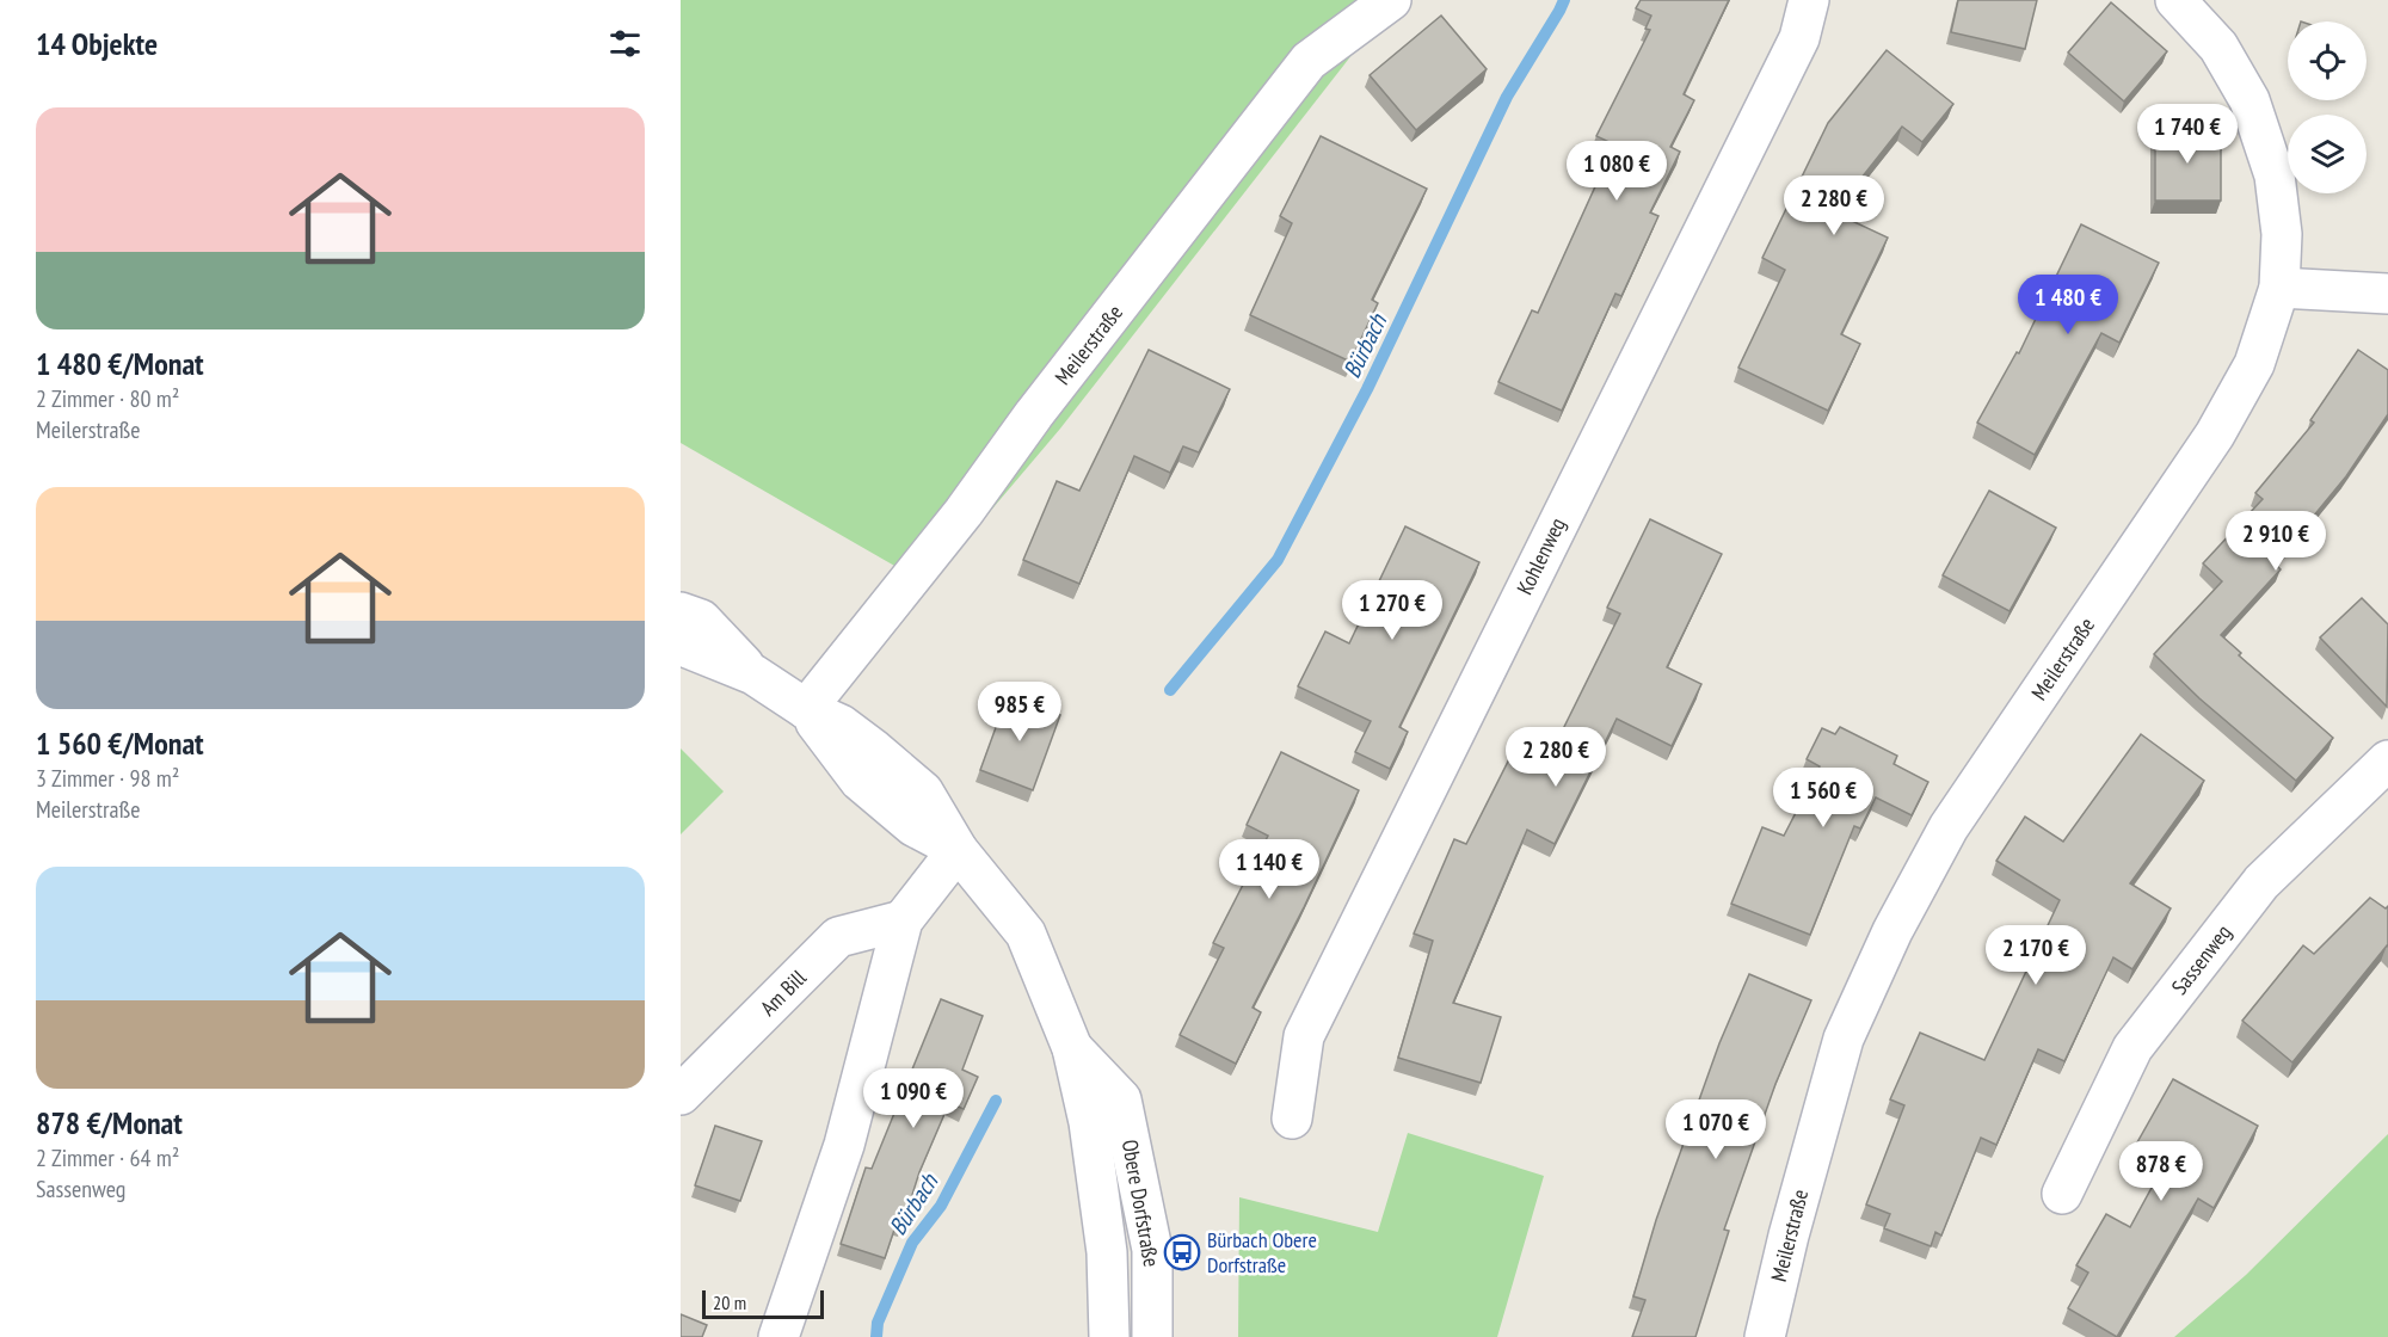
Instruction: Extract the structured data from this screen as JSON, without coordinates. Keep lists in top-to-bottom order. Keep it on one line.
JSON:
{"streets":{"street":["Meilerstraße","Kohlenweg","Sassenweg","Am Bill","Obere Dorfstraße"]},"crossings":[["Meilerstraße","Obere Dorfstraße"]],"water":["Bürbach"],"places":{"bus stop":["Bürbach Obere Dorfstraße"]},"scale_bar":"20 m","page":{"heading":"14 Objekte","list":[{"name":"1 480 €/Monat","note":"2 Zimmer · 80 m² · Meilerstraße"},{"name":"1 560 €/Monat","note":"3 Zimmer · 98 m² · Meilerstraße"},{"name":"878 €/Monat","note":"2 Zimmer · 64 m² · Sassenweg"}],"price":["1 740 €","1 080 €","2 280 €","1 480 €","2 910 €","1 270 €","985 €","2 280 €","1 560 €","1 140 €","2 170 €","1 090 €","1 070 €","878 €"],"scale":"20 m"}}
